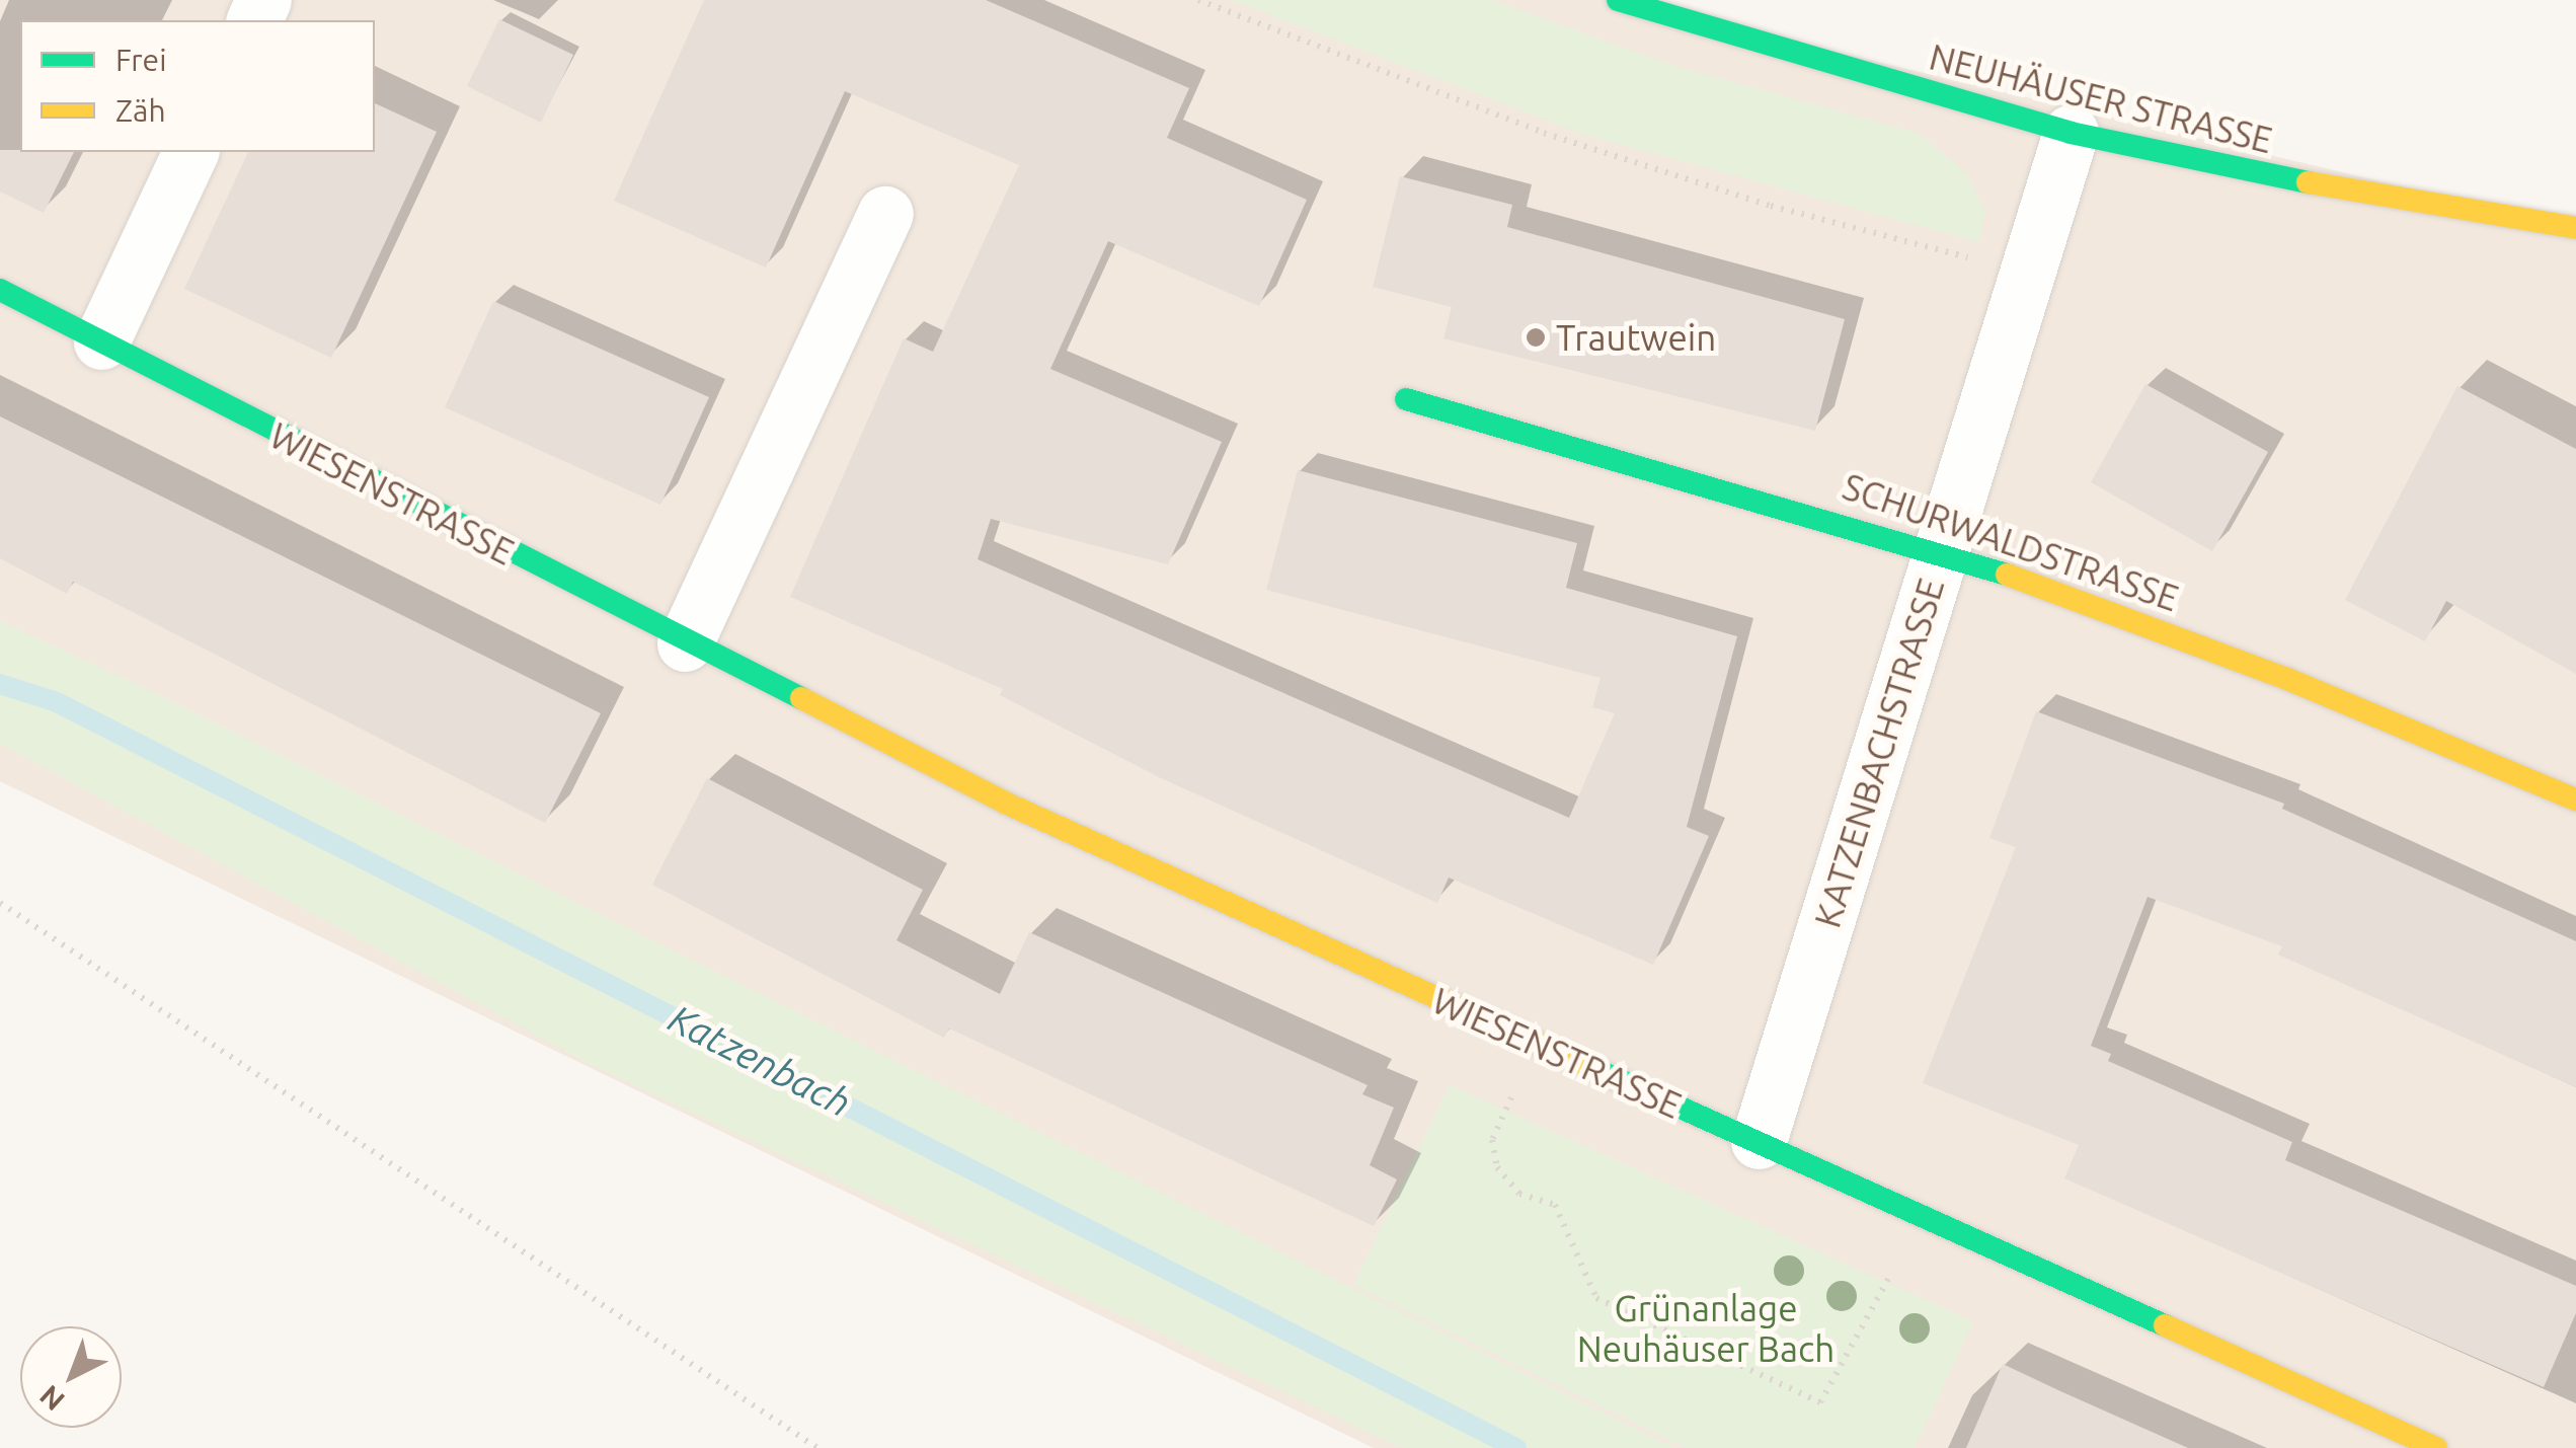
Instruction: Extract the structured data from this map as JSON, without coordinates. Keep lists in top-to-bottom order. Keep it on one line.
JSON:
{"streets":{"street":["NEUHÄUSER STRASSE","WIESENSTRASSE","SCHURWALDSTRASSE","KATZENBACHSTRASSE"]},"crossings":[["NEUHÄUSER STRASSE","KATZENBACHSTRASSE"],["WIESENSTRASSE","KATZENBACHSTRASSE"],["SCHURWALDSTRASSE","KATZENBACHSTRASSE"]],"water":["Katzenbach"],"parks":["Grünanlage Neuhäuser Bach"],"places":["Trautwein"],"legend":["Frei","Zäh"],"north":"bottom left"}
